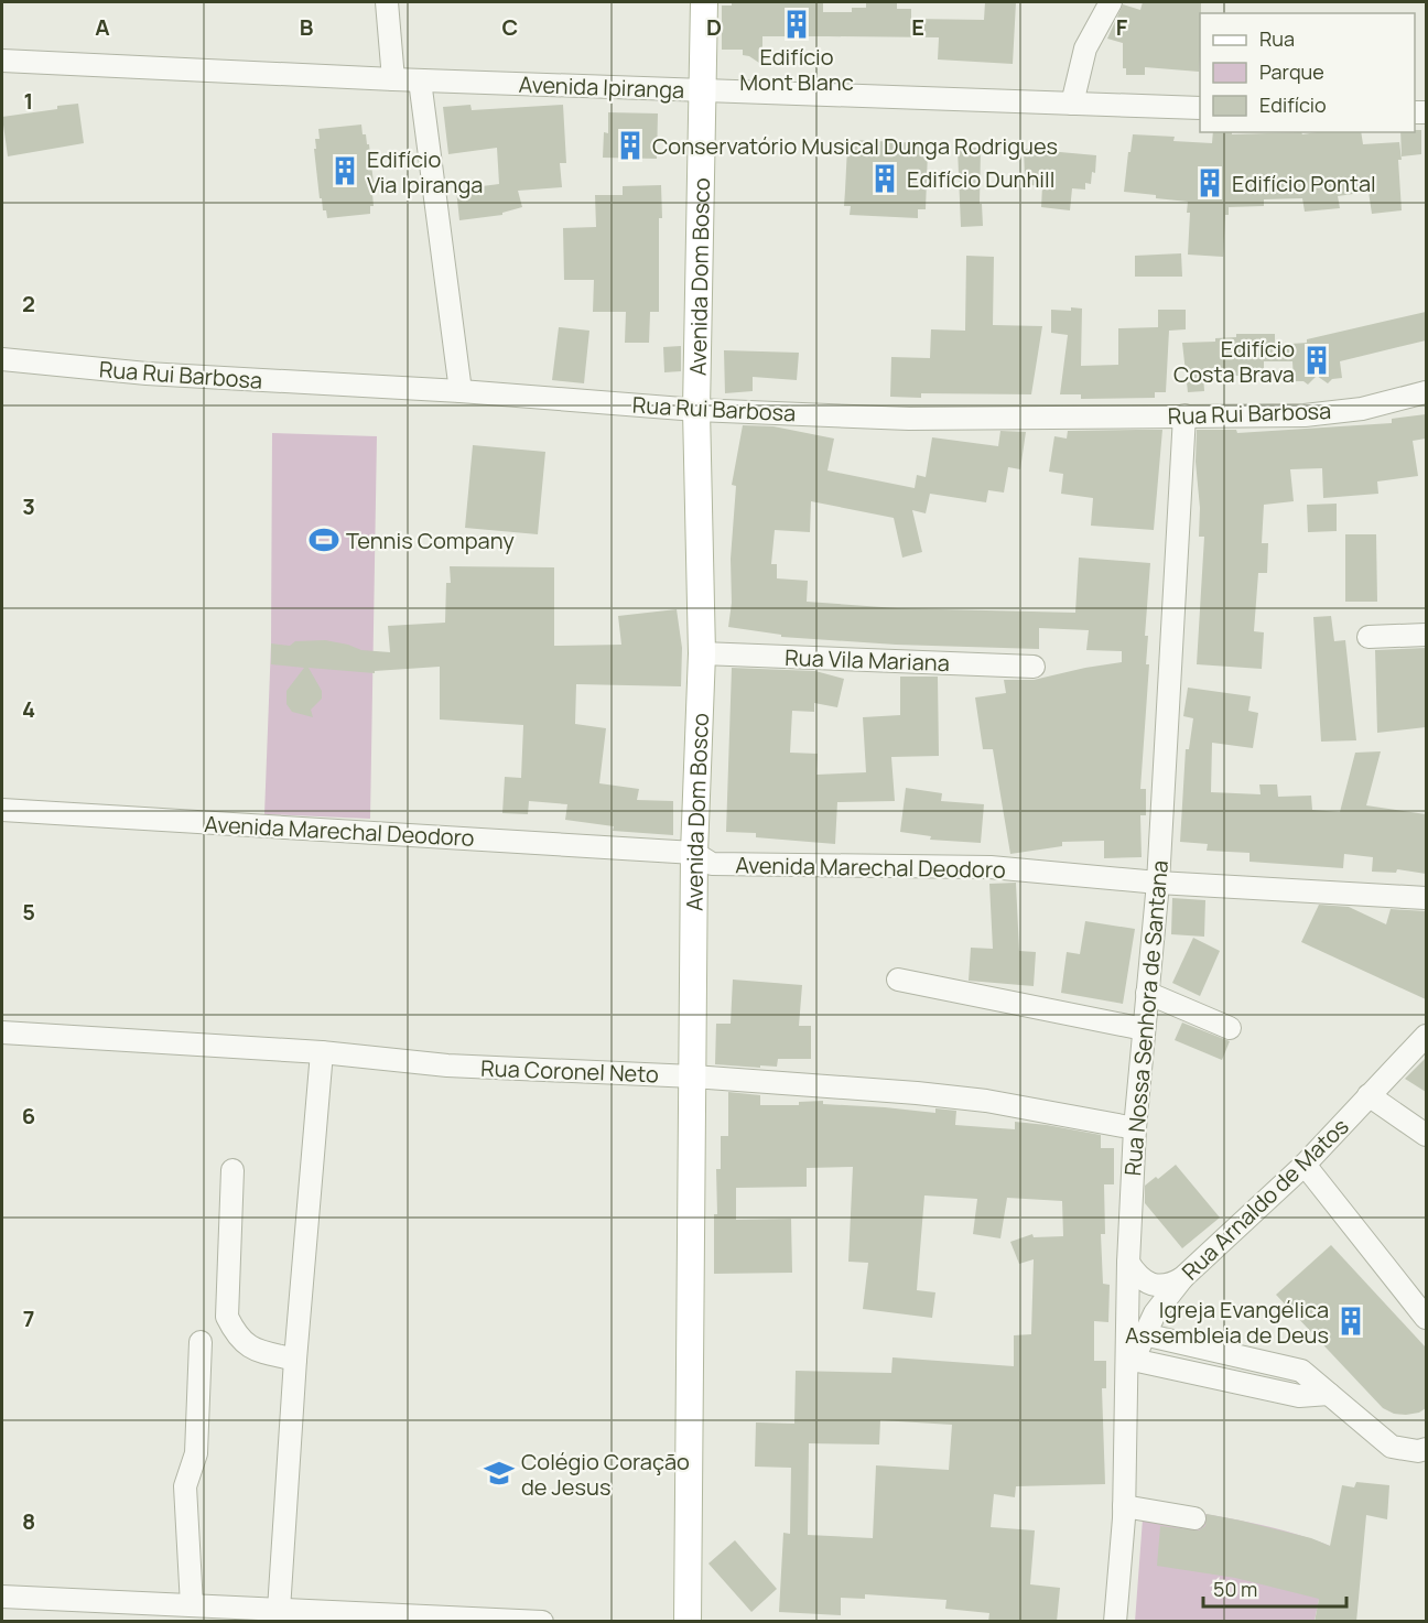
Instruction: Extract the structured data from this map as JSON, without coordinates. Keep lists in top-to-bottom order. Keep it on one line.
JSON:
{"streets":{"main road":["Avenida Dom Bosco"],"street":["Avenida Ipiranga","Rua Rui Barbosa","Rua Vila Mariana","Avenida Marechal Deodoro","Rua Nossa Senhora de Santana","Rua Coronel Neto","Rua Arnaldo de Matos"]},"crossings":[["Avenida Ipiranga","Avenida Dom Bosco"],["Avenida Dom Bosco","Rua Rui Barbosa"],["Avenida Dom Bosco","Rua Vila Mariana"],["Avenida Dom Bosco","Avenida Marechal Deodoro"],["Avenida Dom Bosco","Rua Coronel Neto"],["Rua Rui Barbosa","Rua Nossa Senhora de Santana"],["Avenida Marechal Deodoro","Rua Nossa Senhora de Santana"],["Rua Nossa Senhora de Santana","Rua Coronel Neto"],["Rua Nossa Senhora de Santana","Rua Arnaldo de Matos"]],"places":{"building":["Edifício Mont Blanc","Conservatório Musical Dunga Rodrigues","Edifício Via Ipiranga","Edifício Dunhill","Edifício Pontal","Edifício Costa Brava","Igreja Evangélica Assembleia de Deus"],"sports":["Tennis Company"],"school or university":["Colégio Coração de Jesus"]},"legend":["Rua","Parque","Edifício"],"scale_bar":"50 m","grid":{"columns":["A","B","C","D","E","F"],"rows":["1","2","3","4","5","6","7","8"]}}
